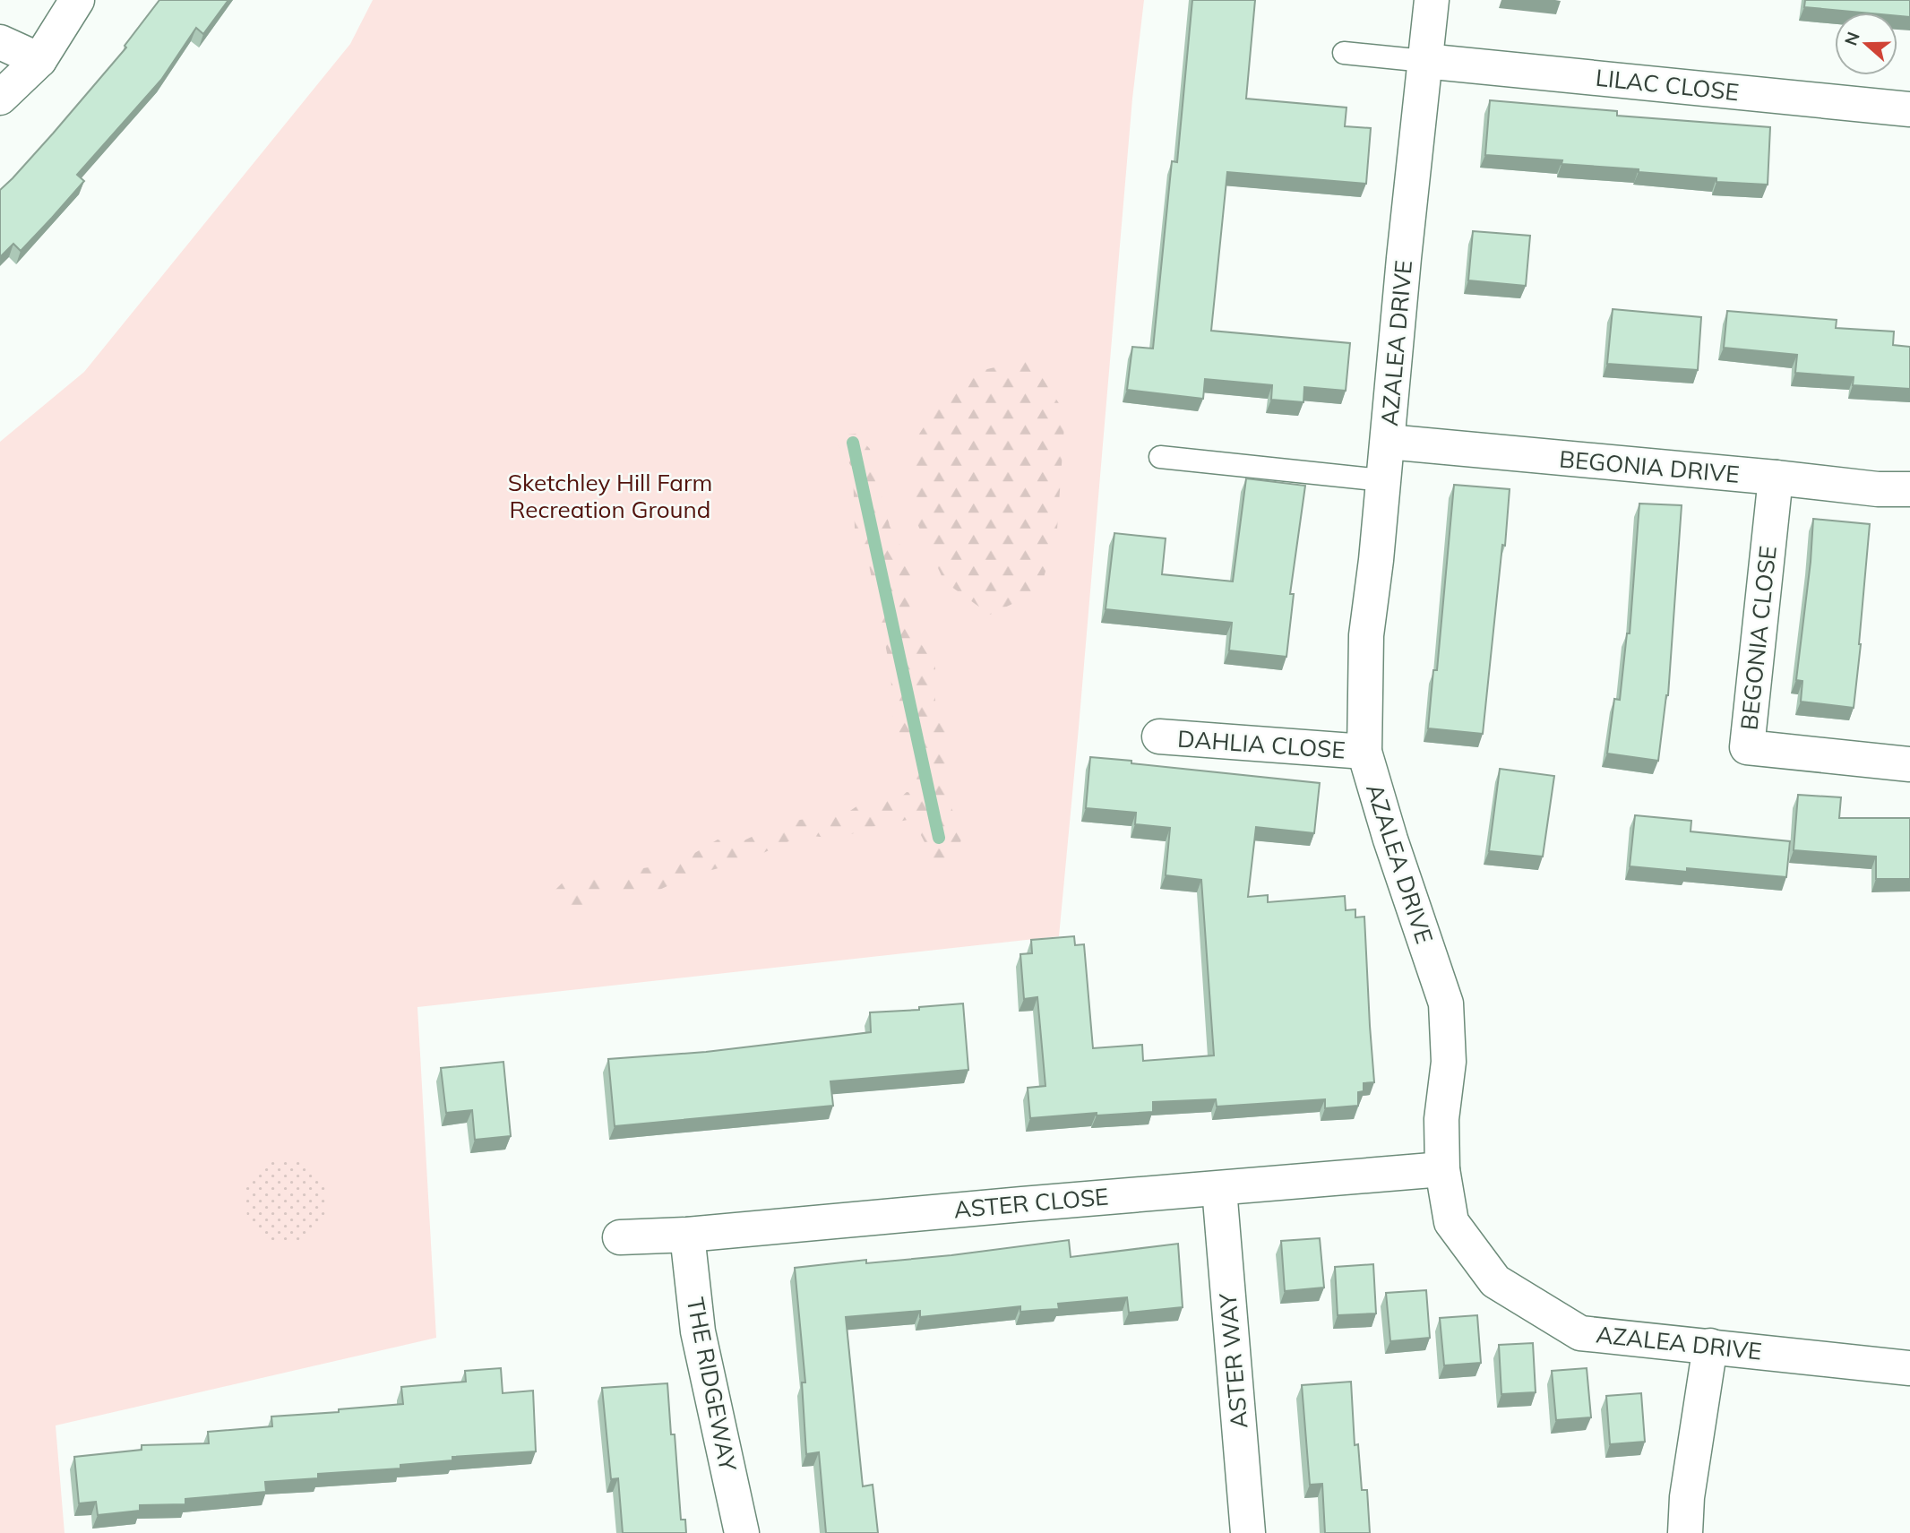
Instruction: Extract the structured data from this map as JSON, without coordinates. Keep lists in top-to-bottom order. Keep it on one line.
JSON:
{"streets":{"street":["LILAC CLOSE","AZALEA DRIVE","BEGONIA DRIVE","BEGONIA CLOSE","DAHLIA CLOSE","ASTER CLOSE","ASTER WAY","THE RIDGEWAY"]},"crossings":[["LILAC CLOSE","AZALEA DRIVE"],["AZALEA DRIVE","BEGONIA DRIVE"],["AZALEA DRIVE","DAHLIA CLOSE"],["AZALEA DRIVE","ASTER CLOSE"],["BEGONIA DRIVE","BEGONIA CLOSE"],["ASTER CLOSE","ASTER WAY"],["ASTER CLOSE","THE RIDGEWAY"]],"parks":["Sketchley Hill Farm Recreation Ground"],"north":"left"}
